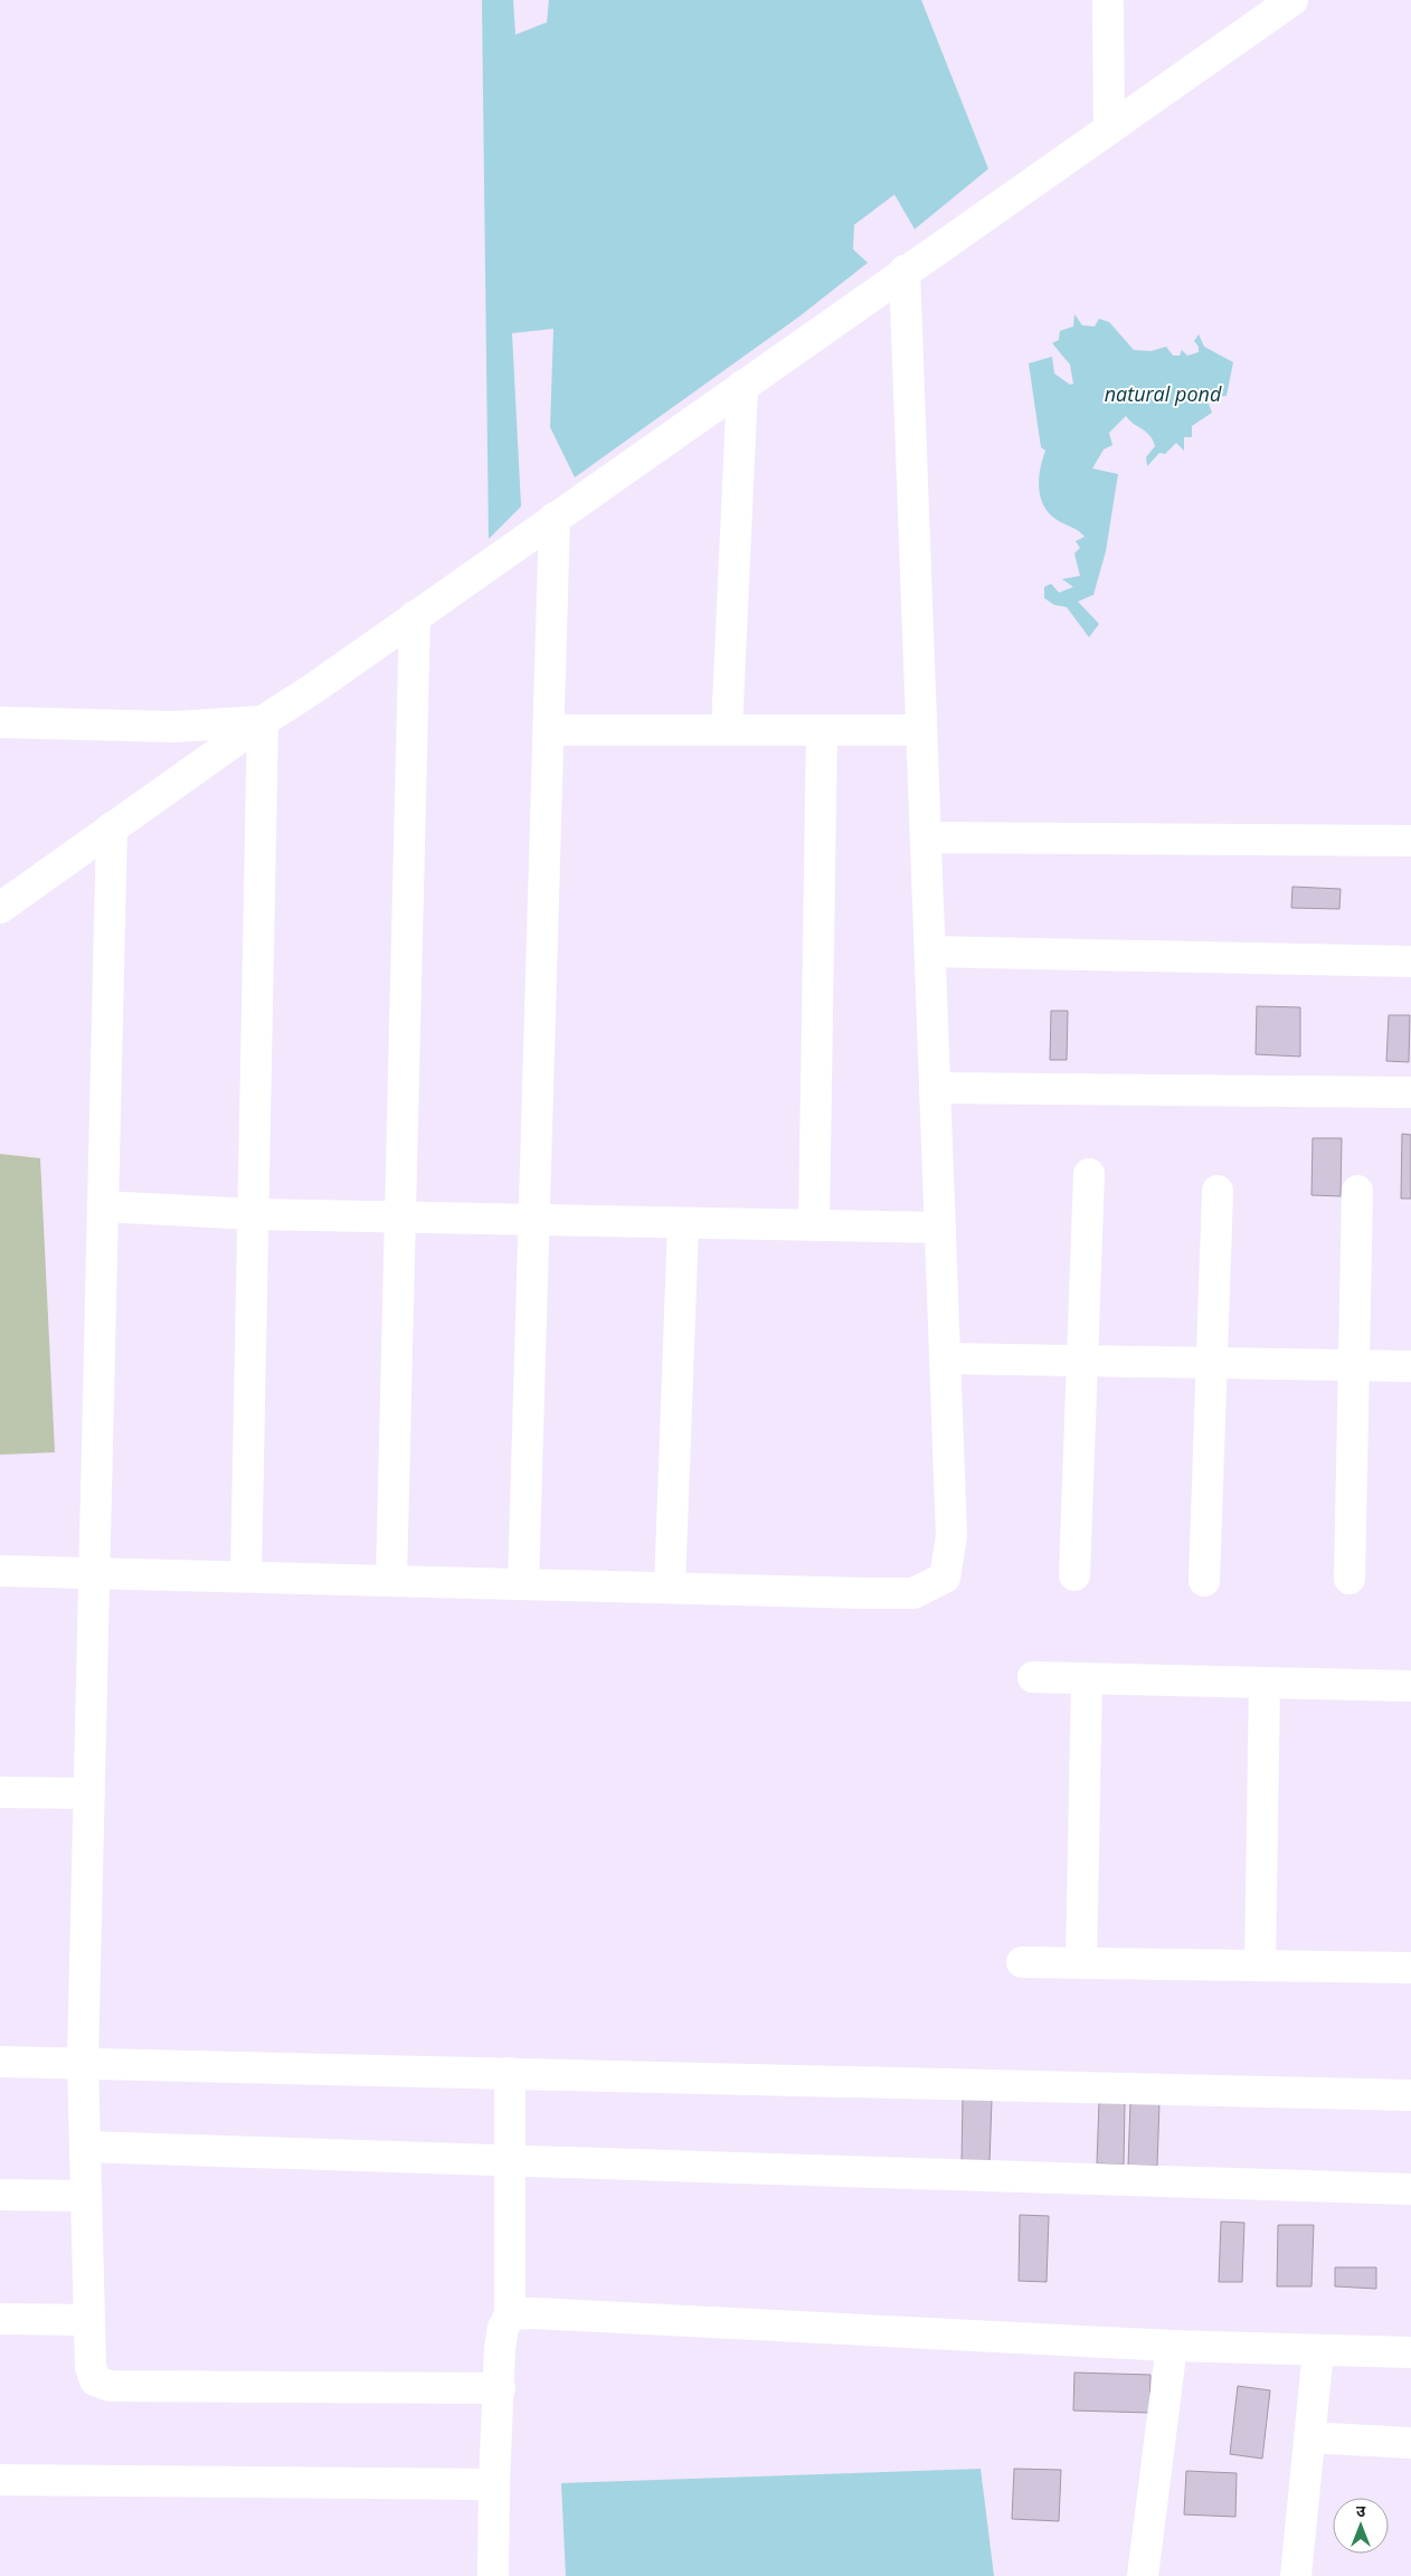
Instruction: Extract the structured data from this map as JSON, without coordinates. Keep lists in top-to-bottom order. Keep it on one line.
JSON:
{"water":["natural pond"],"north":"top"}
